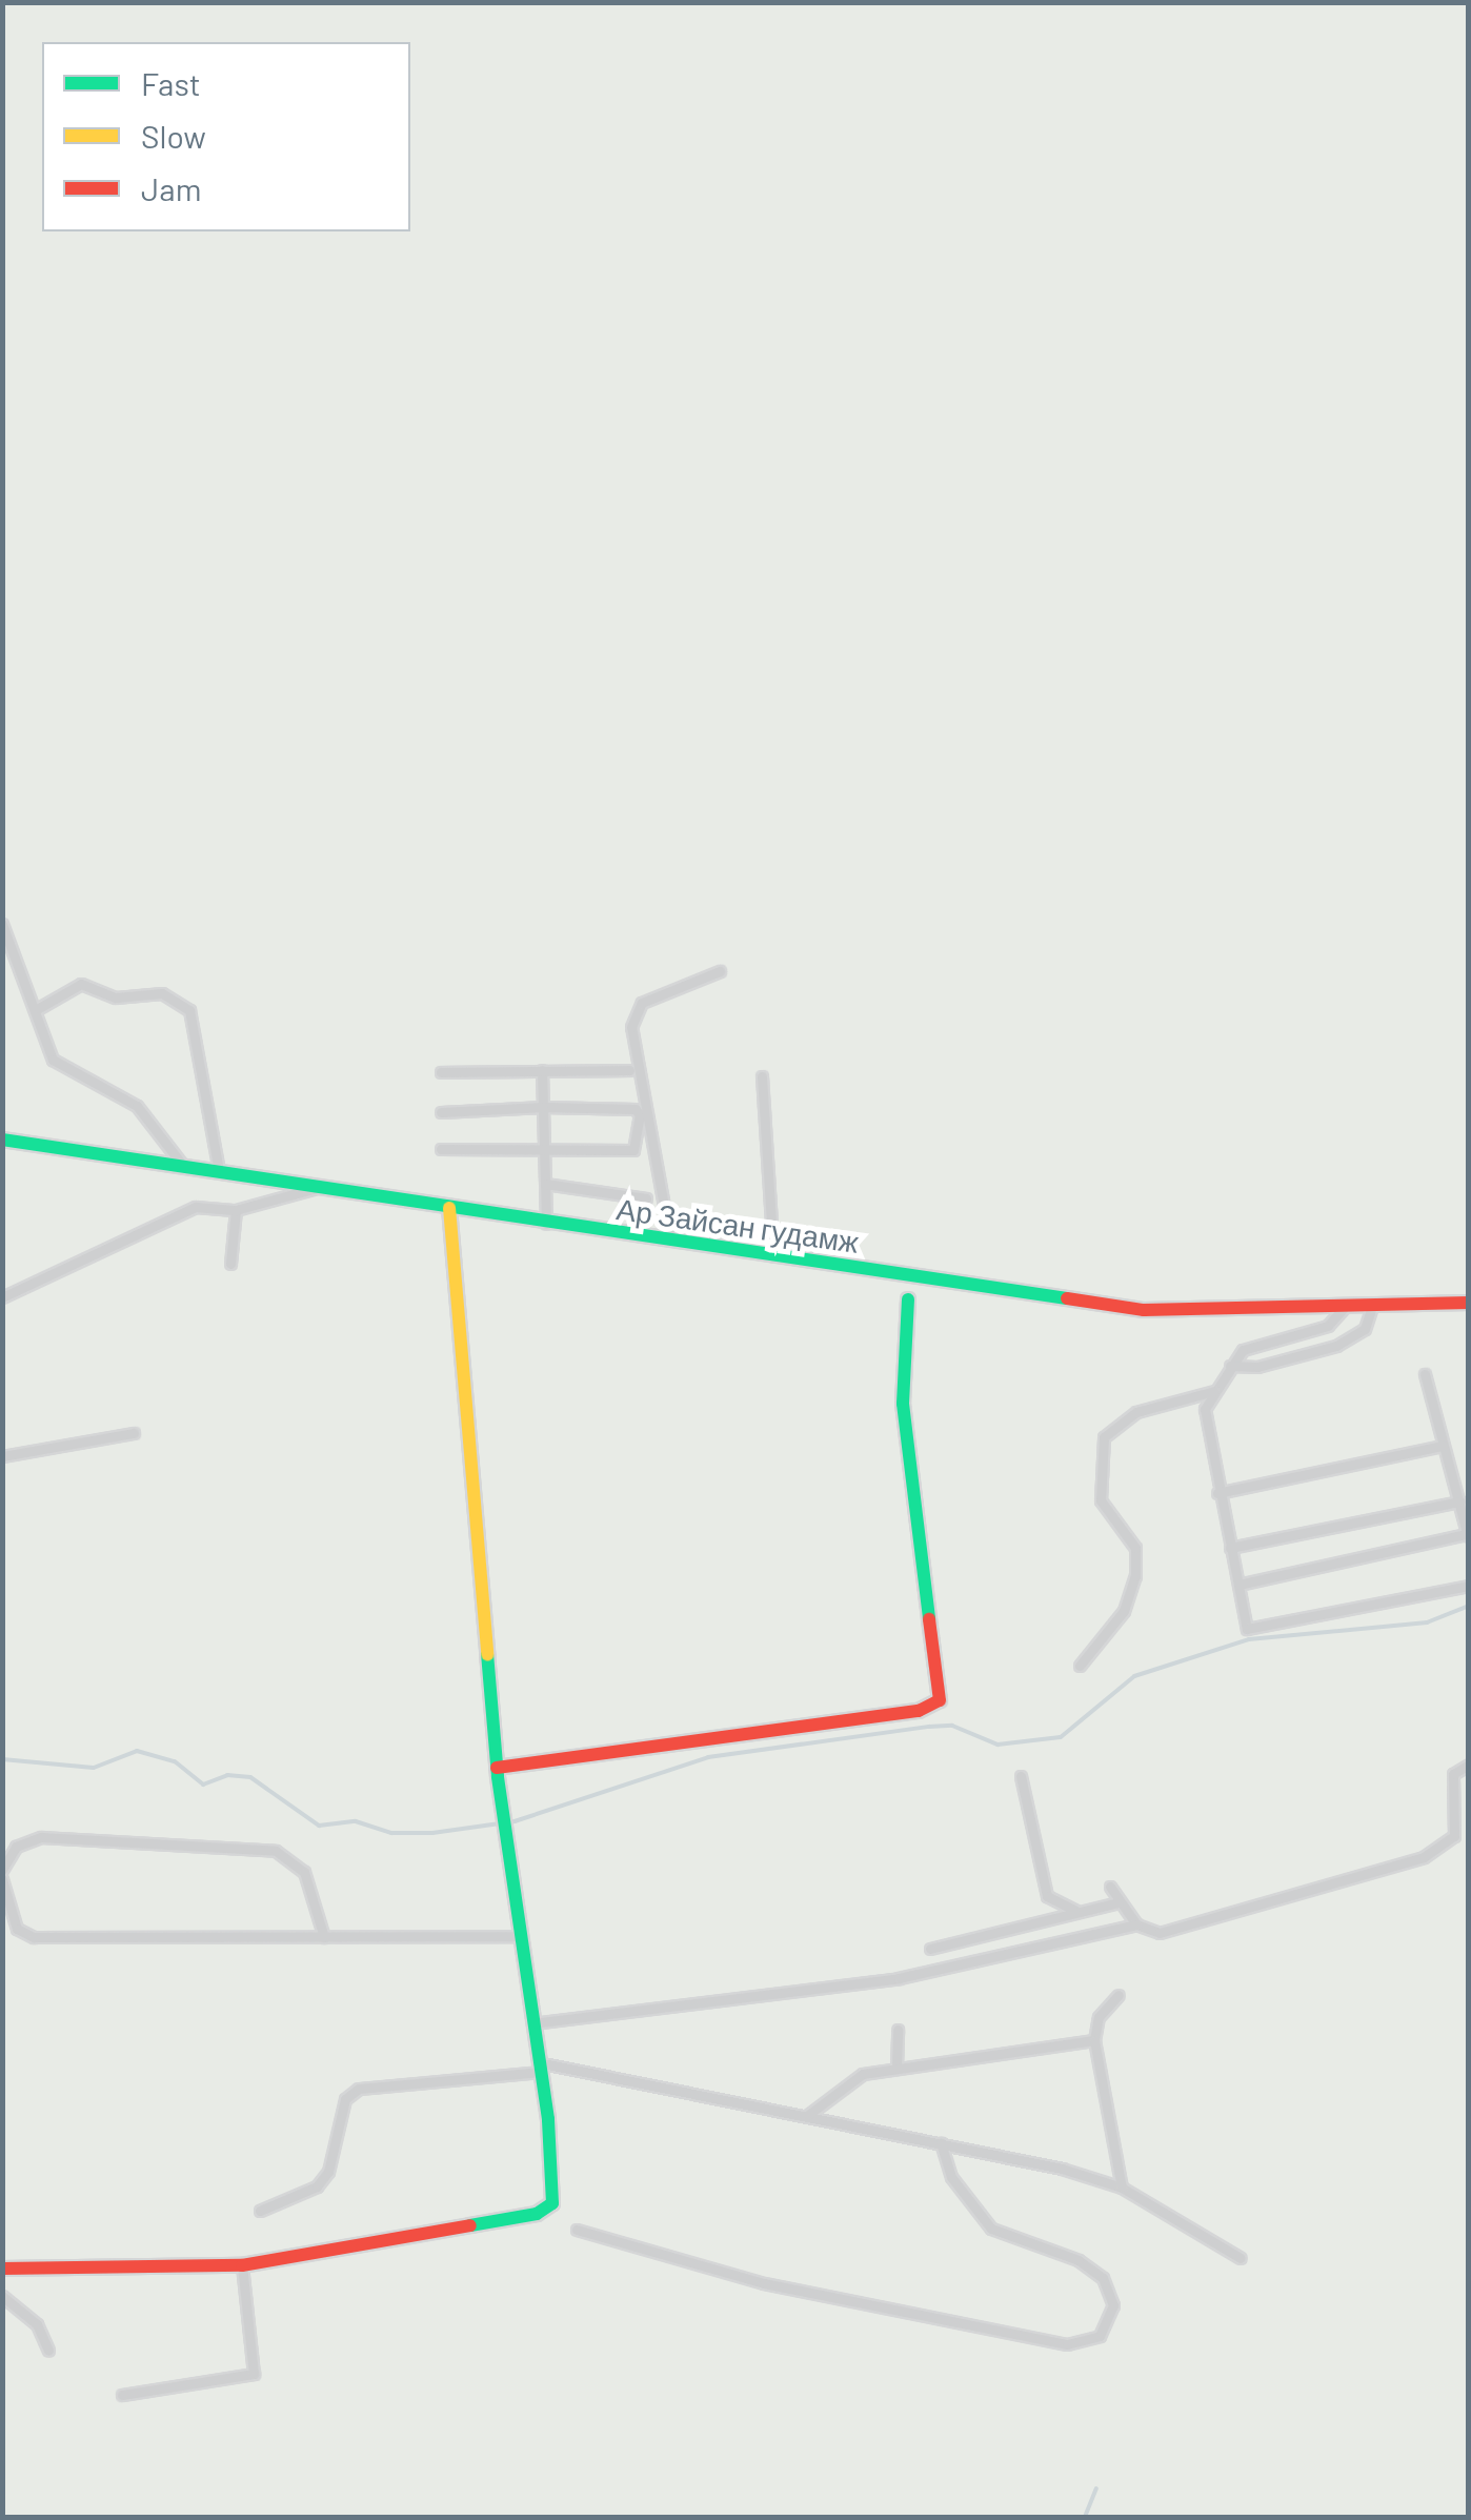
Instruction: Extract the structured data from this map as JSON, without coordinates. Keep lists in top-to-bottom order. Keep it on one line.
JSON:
{"streets":{"street":["Ар Зайсан гудамж"]},"legend":["Fast","Slow","Jam"]}
